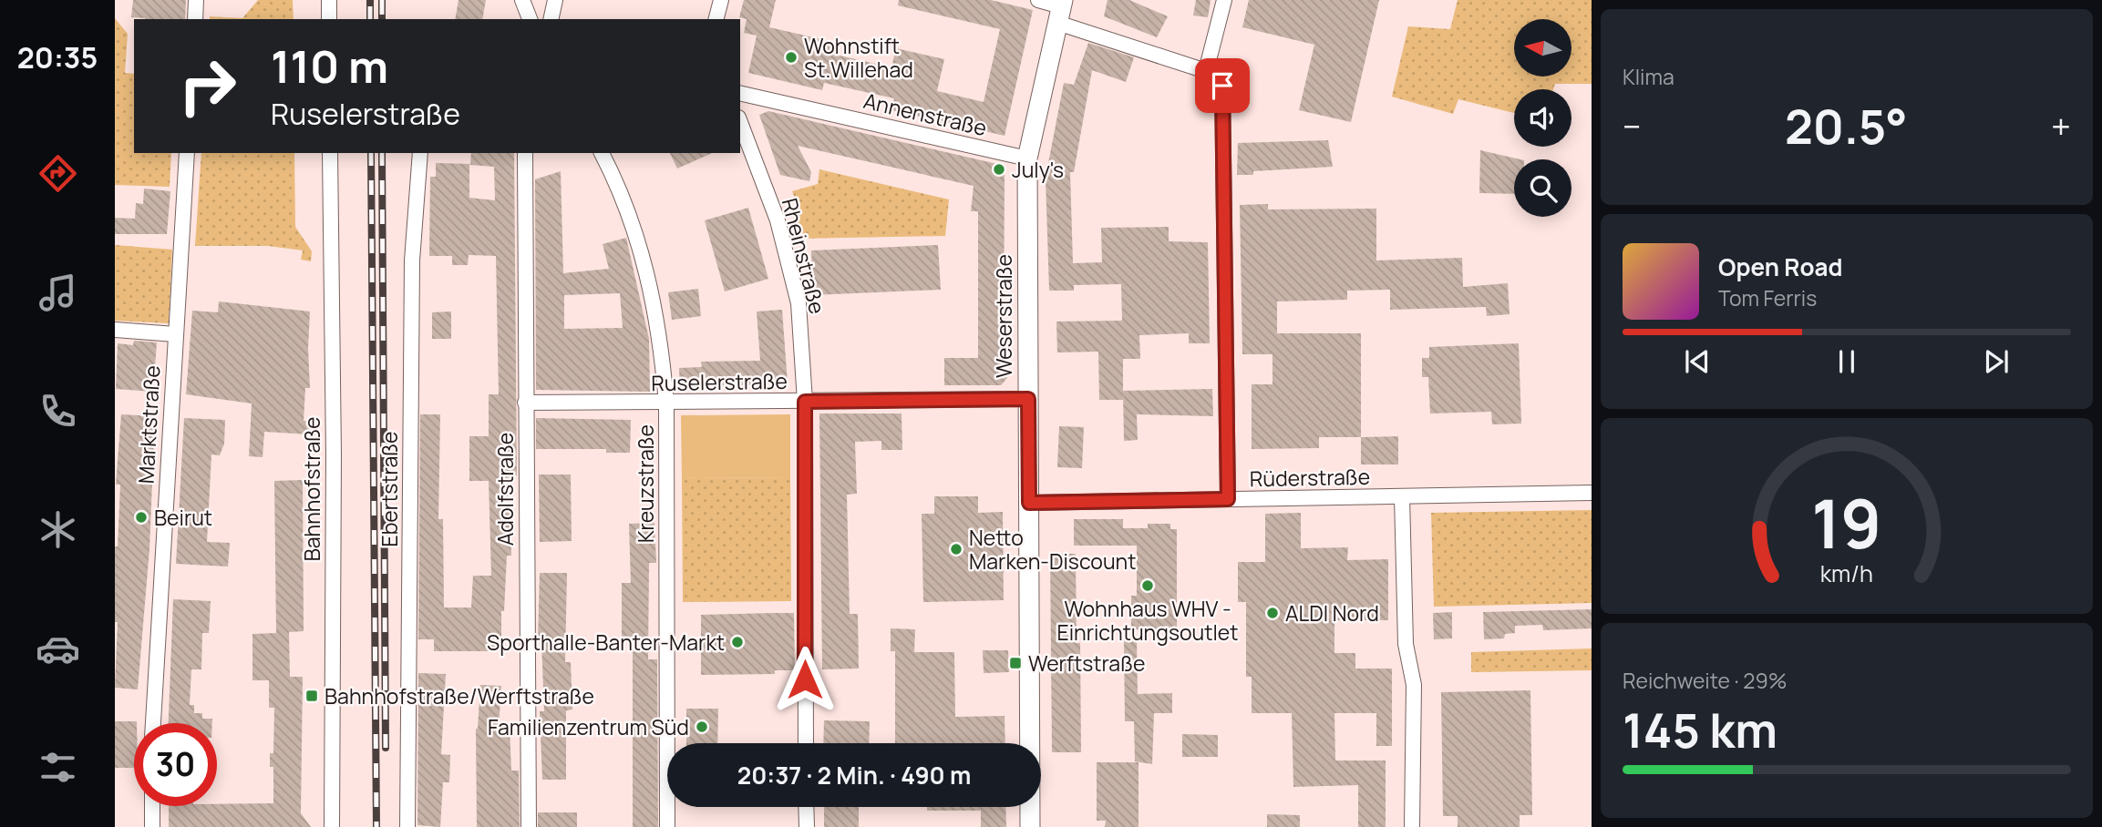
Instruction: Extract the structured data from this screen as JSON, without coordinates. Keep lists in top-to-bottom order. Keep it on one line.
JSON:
{"streets":{"street":["Annenstraße","Rheinstraße","Weserstraße","Ruselerstraße","Marktstraße","Rüderstraße","Kreuzstraße","Bahnhofstraße","Ebertstraße","Adolfstraße"]},"crossings":[["Annenstraße","Weserstraße"],["Rheinstraße","Ruselerstraße"],["Weserstraße","Ruselerstraße"],["Weserstraße","Rüderstraße"],["Ruselerstraße","Kreuzstraße"],["Ruselerstraße","Adolfstraße"]],"places":{"other":["Wohnstift St.Willehad","July's","Beirut","Netto Marken-Discount","Wohnhaus WHV - Einrichtungsoutlet","ALDI Nord","Sporthalle-Banter-Markt","Familienzentrum Süd"],"transit":["Werftstraße","Bahnhofstraße/Werftstraße"]},"north":"left","page":{"tabs":"20:35","tile":["Klima",["Reichweite · 29%","145 km"]],"turn":["110 m","Ruselerstraße"],"heat":["−","20.5°","+"],"song":["Open Road","Tom Ferris"],"limit":"30","trip":"20:37 · 2 Min. · 490 m","gauge":["19","km/h"]}}
